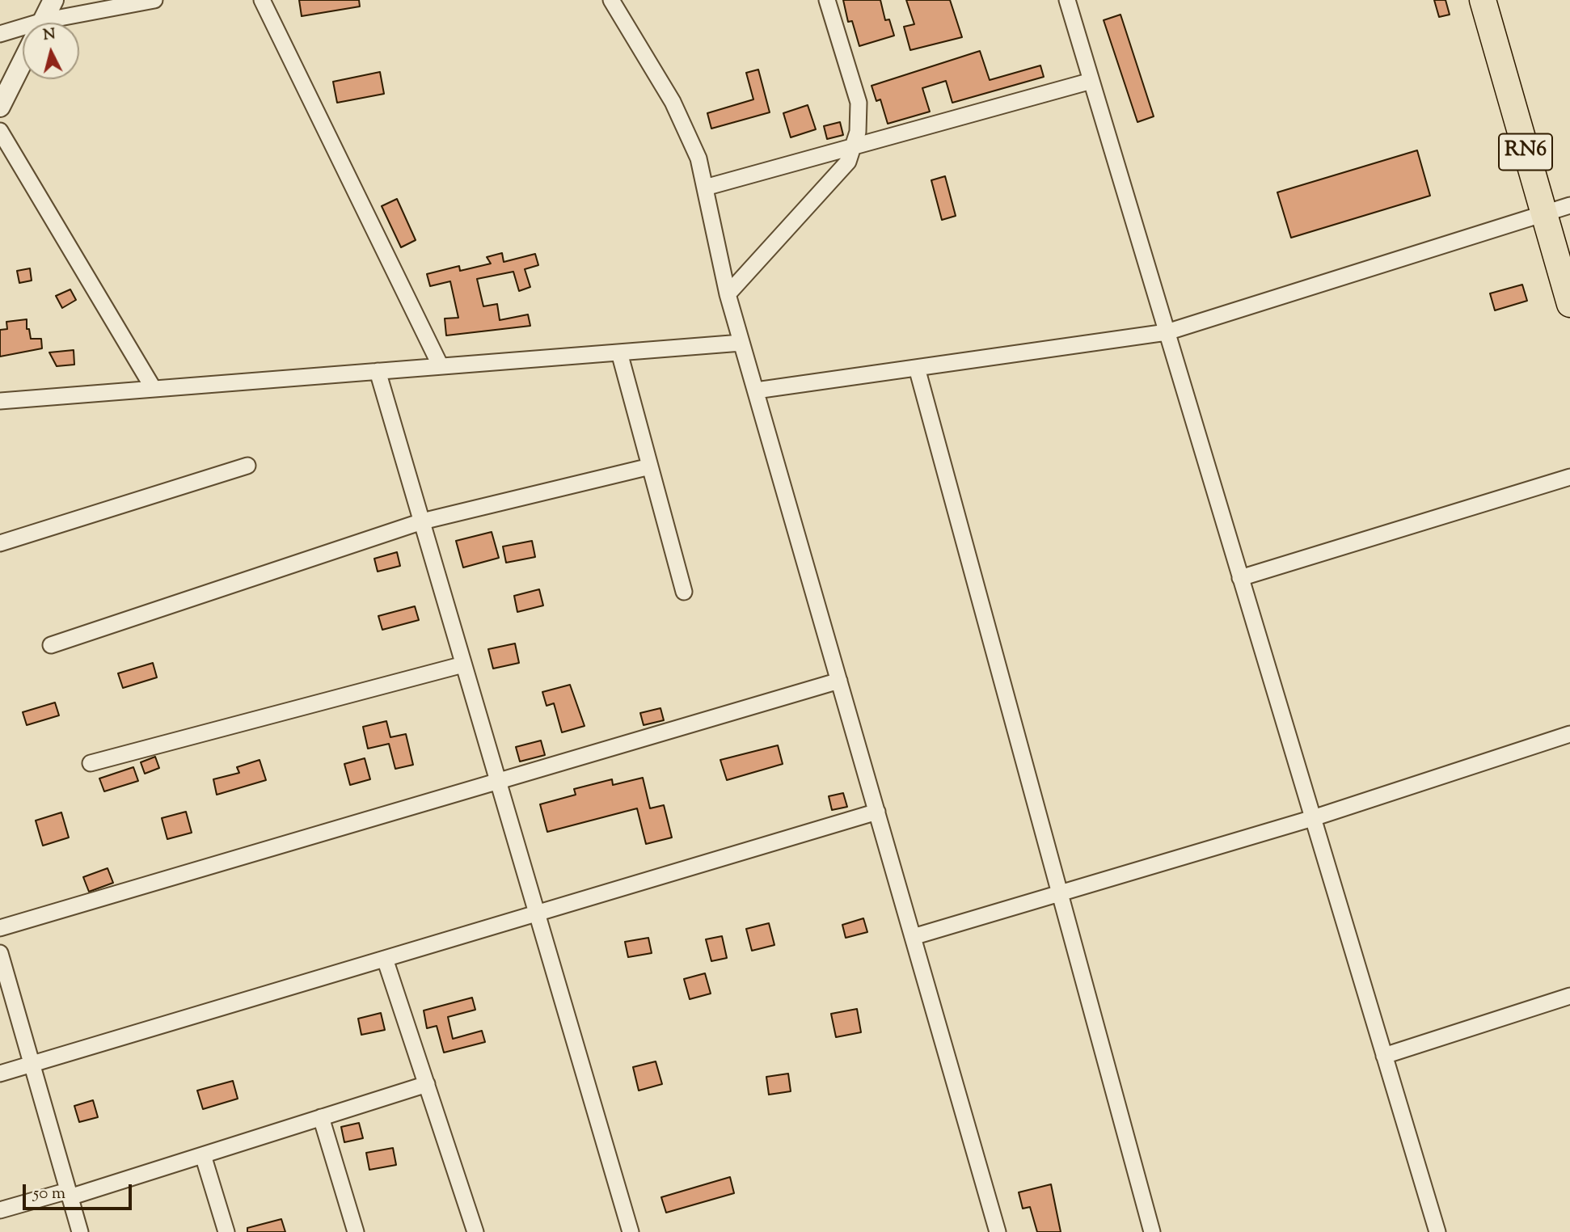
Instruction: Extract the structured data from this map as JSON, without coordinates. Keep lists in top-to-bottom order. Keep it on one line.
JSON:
{"streets":{"main road":["RN6"]},"scale_bar":"50 m","north":"top"}
